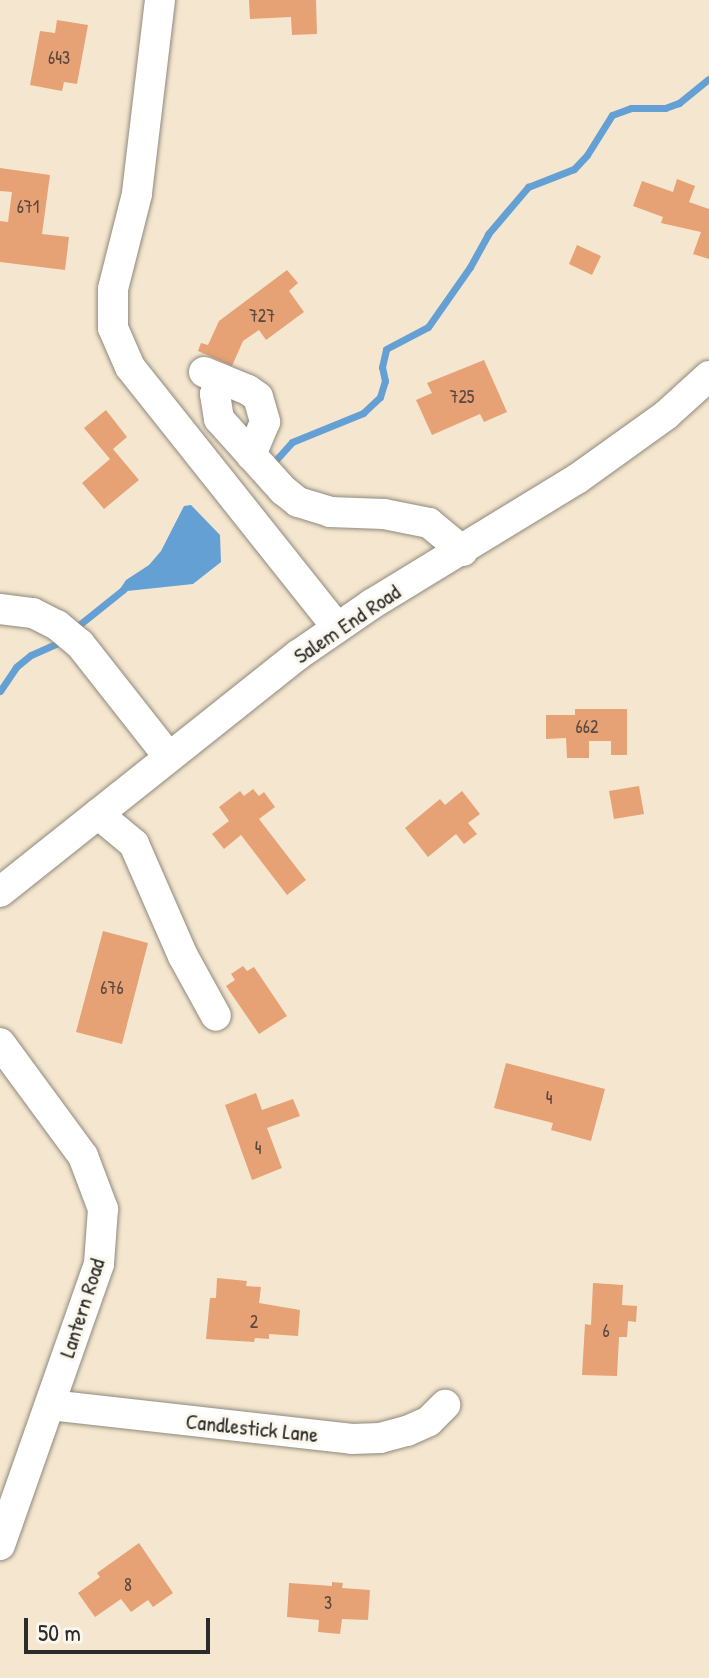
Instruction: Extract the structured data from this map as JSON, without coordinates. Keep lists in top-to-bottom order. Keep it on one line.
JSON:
{"streets":{"street":["Salem End Road","Lantern Road","Candlestick Lane"]},"crossings":[["Lantern Road","Candlestick Lane"]],"house_numbers":["643","671","727","725","662","676","4","4","2","6","8","3"],"scale_bar":"50 m"}
